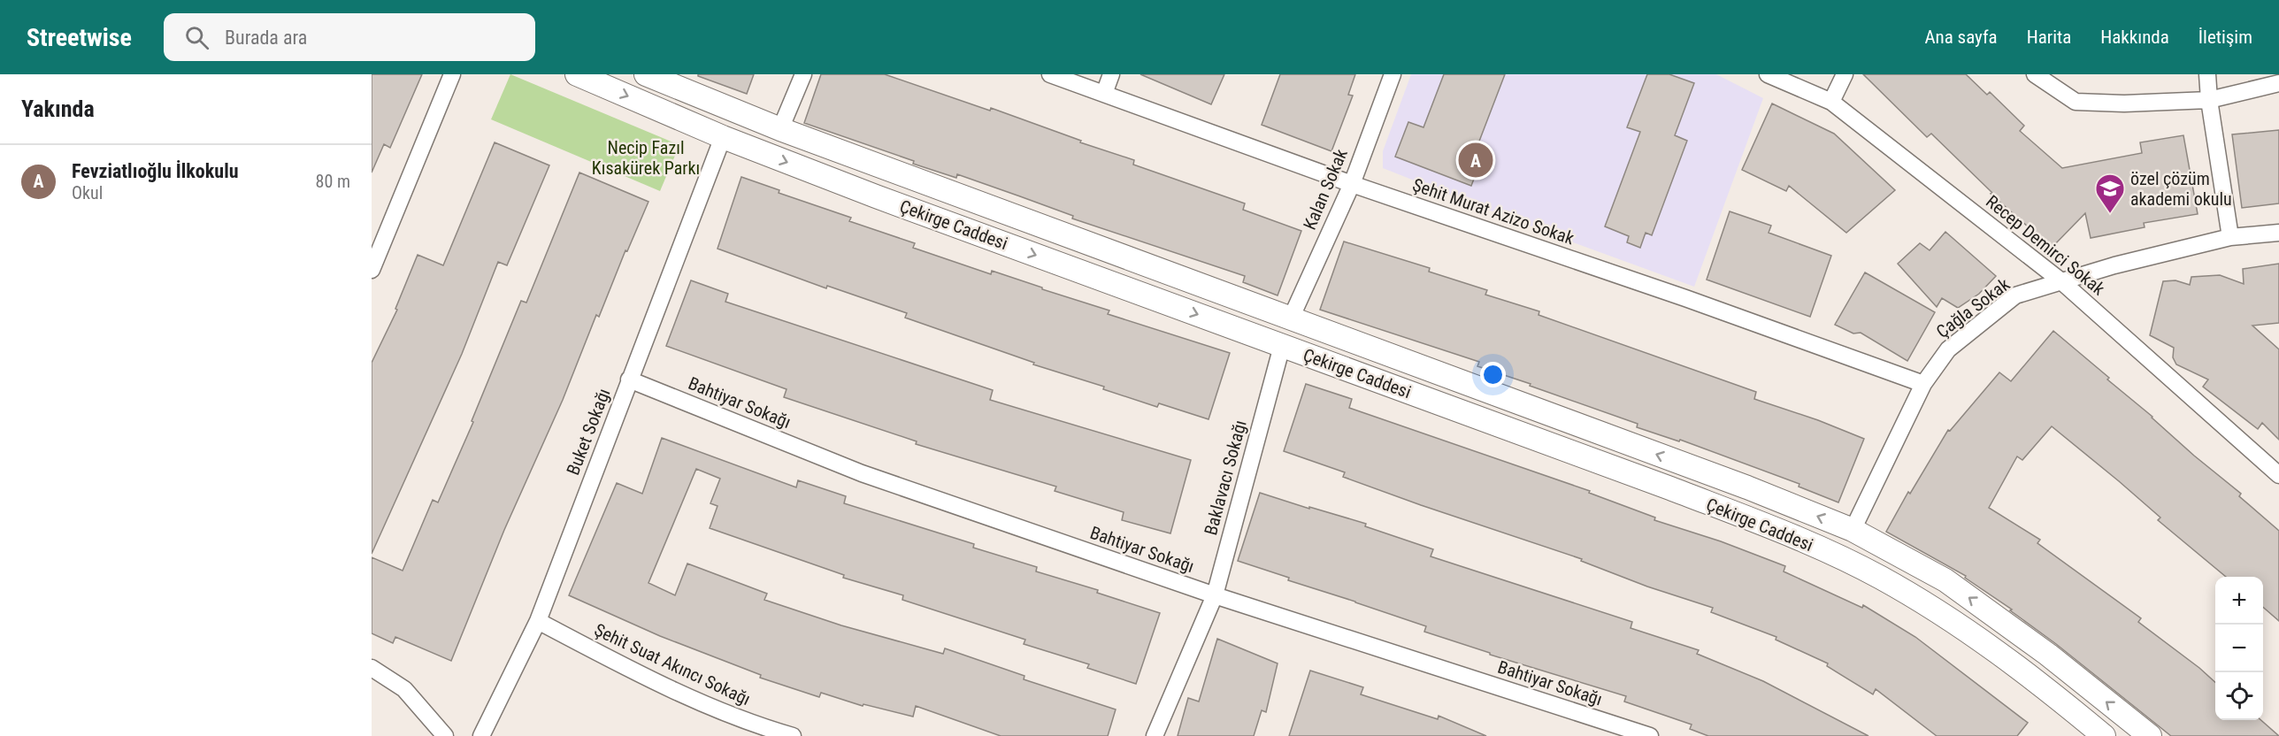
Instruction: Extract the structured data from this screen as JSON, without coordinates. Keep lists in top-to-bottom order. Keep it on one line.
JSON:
{"streets":{"main road":["Çekirge Caddesi"],"street":["Kalan Sokak","Şehit Murat Azizo Sokak","Recep Demirci Sokak","Çağla Sokak","Bahtiyar Sokağı","Buket Sokağı","Baklavacı Sokağı","Şehit Suat Akıncı Sokağı"]},"crossings":[["Kalan Sokak","Şehit Murat Azizo Sokak"],["Kalan Sokak","Çekirge Caddesi"],["Şehit Murat Azizo Sokak","Çağla Sokak"],["Çekirge Caddesi","Çağla Sokak"],["Çekirge Caddesi","Buket Sokağı"],["Çekirge Caddesi","Baklavacı Sokağı"],["Recep Demirci Sokak","Çağla Sokak"],["Bahtiyar Sokağı","Buket Sokağı"],["Bahtiyar Sokağı","Baklavacı Sokağı"],["Buket Sokağı","Şehit Suat Akıncı Sokağı"]],"parks":["Necip Fazıl Kısakürek Parkı"],"places":{"school or university":["özel çözüm akademi okulu"]},"page":{"header":"Streetwise","search":"Burada ara","nav":["Ana sayfa","Harita","Hakkında","İletişim"],"heading":"Yakında","pins":"A","list":[{"mark":"A","name":"Fevziatlıoğlu İlkokulu","note":"Okul","value":"80 m"}],"map_buttons":["+","−"]}}
